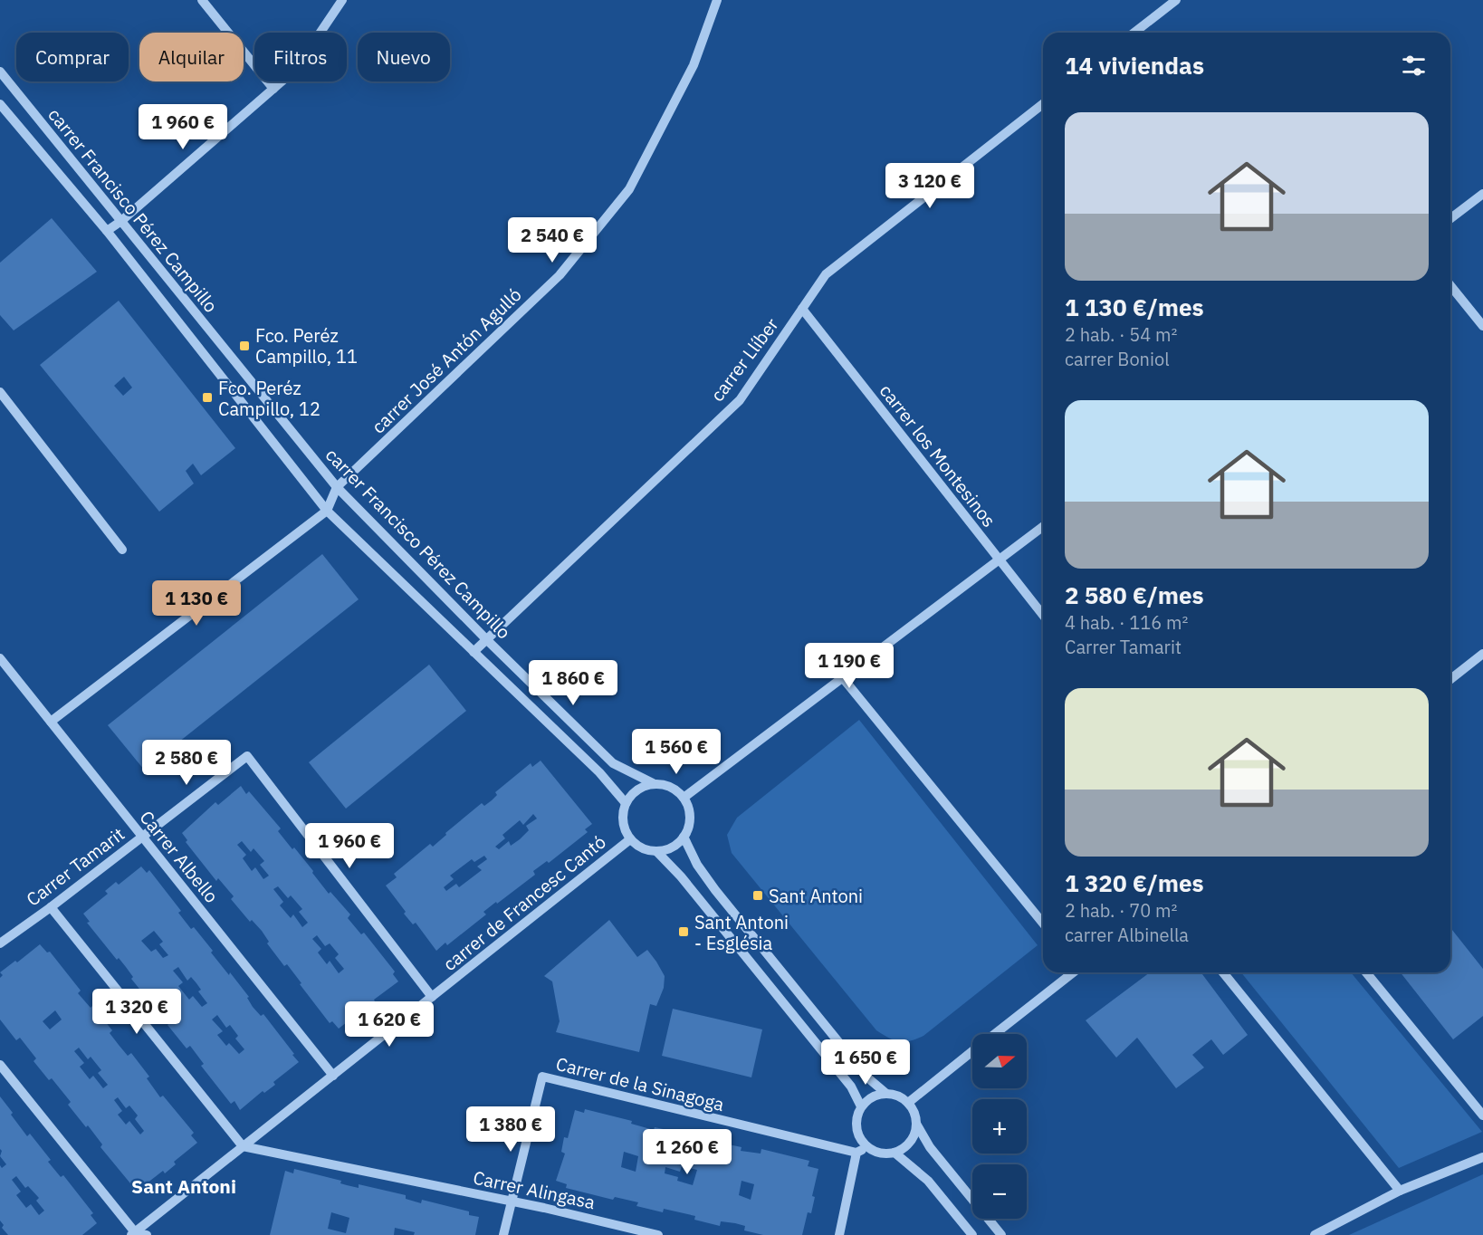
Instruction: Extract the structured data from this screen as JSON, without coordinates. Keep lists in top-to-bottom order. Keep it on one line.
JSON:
{"streets":{"street":["carrer Francisco Pérez Campillo","carrer Llíber","carrer José Antón Agulló","carrer los Montesinos","Carrer Albello","Carrer Tamarit","carrer de Francesc Cantó","Carrer de la Sinagoga","Carrer Alingasa"]},"crossings":[["carrer Francisco Pérez Campillo","carrer Llíber"],["carrer Francisco Pérez Campillo","carrer José Antón Agulló"],["carrer Francisco Pérez Campillo","carrer de Francesc Cantó"],["carrer Llíber","carrer los Montesinos"],["Carrer Albello","Carrer Tamarit"],["Carrer Albello","carrer de Francesc Cantó"],["Carrer Tamarit","carrer de Francesc Cantó"],["carrer de Francesc Cantó","Carrer Alingasa"],["Carrer de la Sinagoga","Carrer Alingasa"]],"districts":["Sant Antoni"],"places":{"transit":["Fco. Peréz Campillo, 11","Fco. Peréz Campillo, 12","Sant Antoni","Sant Antoni - Església"]},"north":"right","page":{"chip":["Comprar","Alquilar","Filtros","Nuevo"],"heading":"14 viviendas","list":[{"name":"1 130 €/mes","note":"2 hab. · 54 m² · carrer Boniol"},{"name":"2 580 €/mes","note":"4 hab. · 116 m² · Carrer Tamarit"},{"name":"1 320 €/mes","note":"2 hab. · 70 m² · carrer Albinella"}],"price":["1 960 €","3 120 €","2 540 €","1 130 €","1 190 €","1 860 €","1 560 €","2 580 €","1 960 €","1 320 €","1 620 €","1 650 €","1 380 €","1 260 €"],"map_buttons":["+","−"]}}
